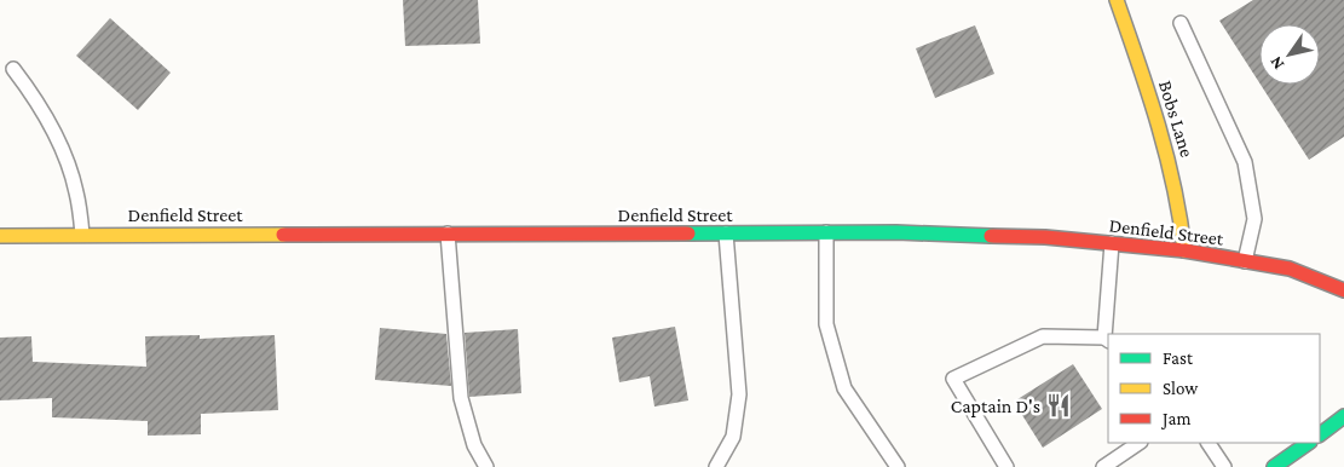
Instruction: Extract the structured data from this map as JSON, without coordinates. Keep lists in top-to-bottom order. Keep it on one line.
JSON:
{"streets":{"street":["Bobs Lane","Denfield Street"]},"crossings":[["Bobs Lane","Denfield Street"]],"places":{"restaurant":["Captain D's"]},"legend":["Fast","Slow","Jam"],"north":"bottom left"}
